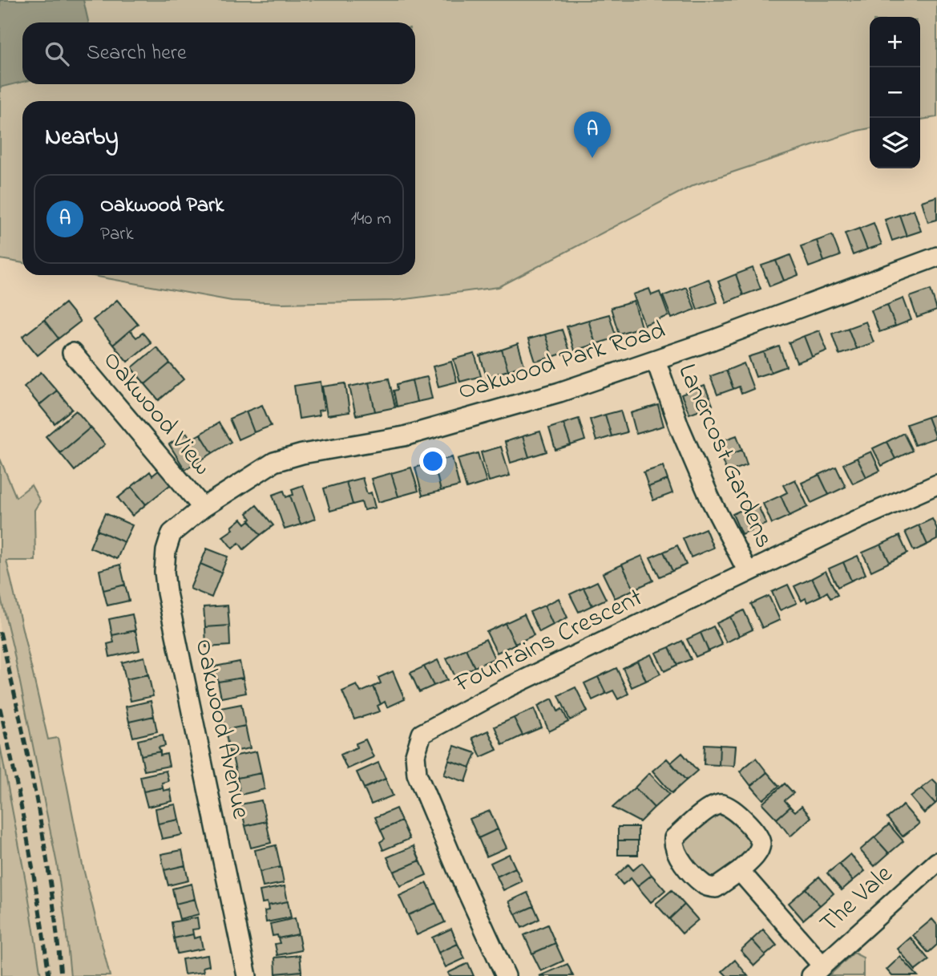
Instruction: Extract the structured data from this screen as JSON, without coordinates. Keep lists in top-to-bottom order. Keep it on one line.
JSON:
{"streets":{"street":["Oakwood Park Road","Oakwood View","Lanercost Gardens","Fountains Crescent","Oakwood Avenue","The Vale"]},"crossings":[["Oakwood Park Road","Oakwood View"],["Oakwood Park Road","Lanercost Gardens"],["Oakwood Park Road","Oakwood Avenue"],["Oakwood View","Oakwood Avenue"],["Lanercost Gardens","Fountains Crescent"]],"page":{"map_buttons":["+","−"],"search":"Search here","heading":"Nearby","pins":"A","list":[{"mark":"A","name":"Oakwood Park","note":"Park","value":"140 m"}]}}
